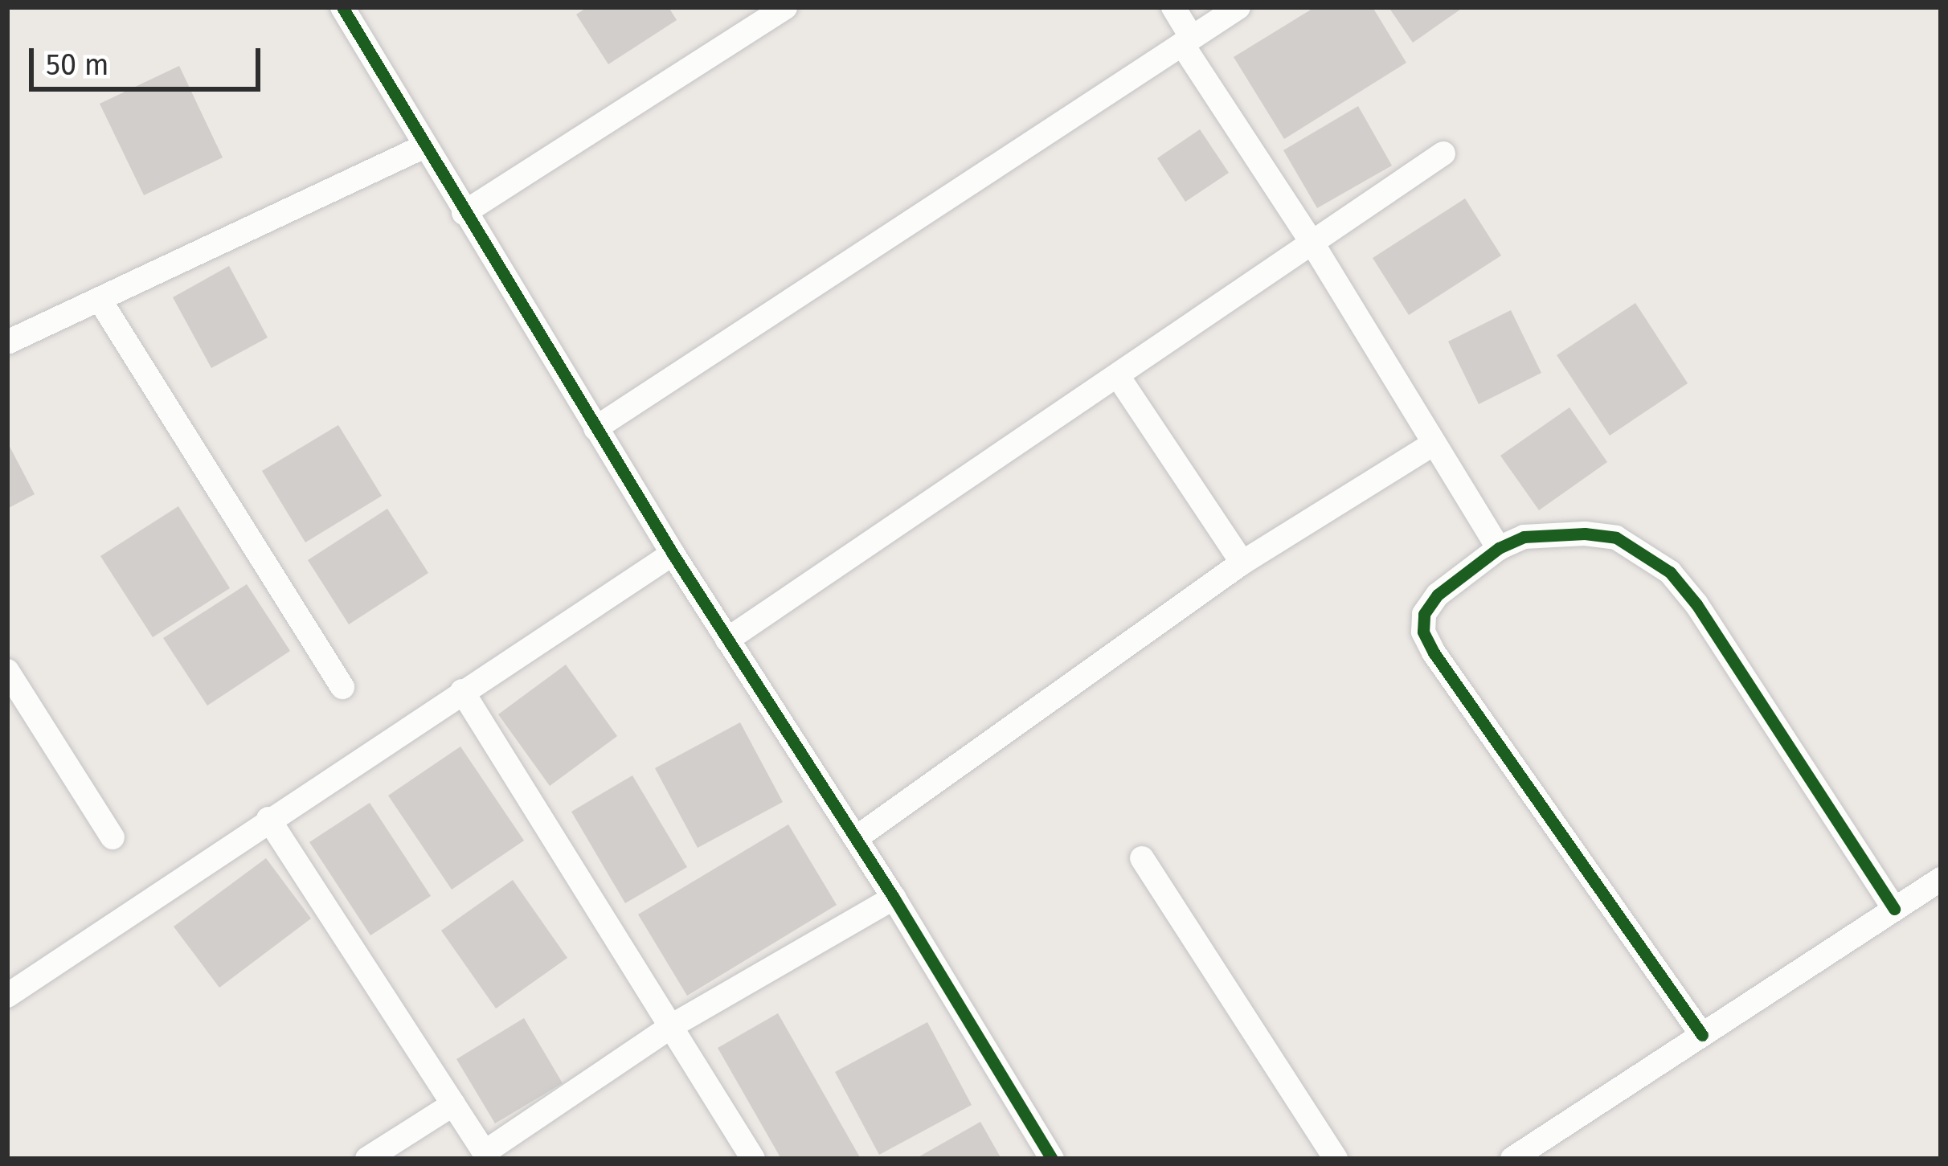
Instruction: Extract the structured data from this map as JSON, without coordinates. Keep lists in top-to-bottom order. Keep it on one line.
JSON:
{"scale_bar":"50 m"}
